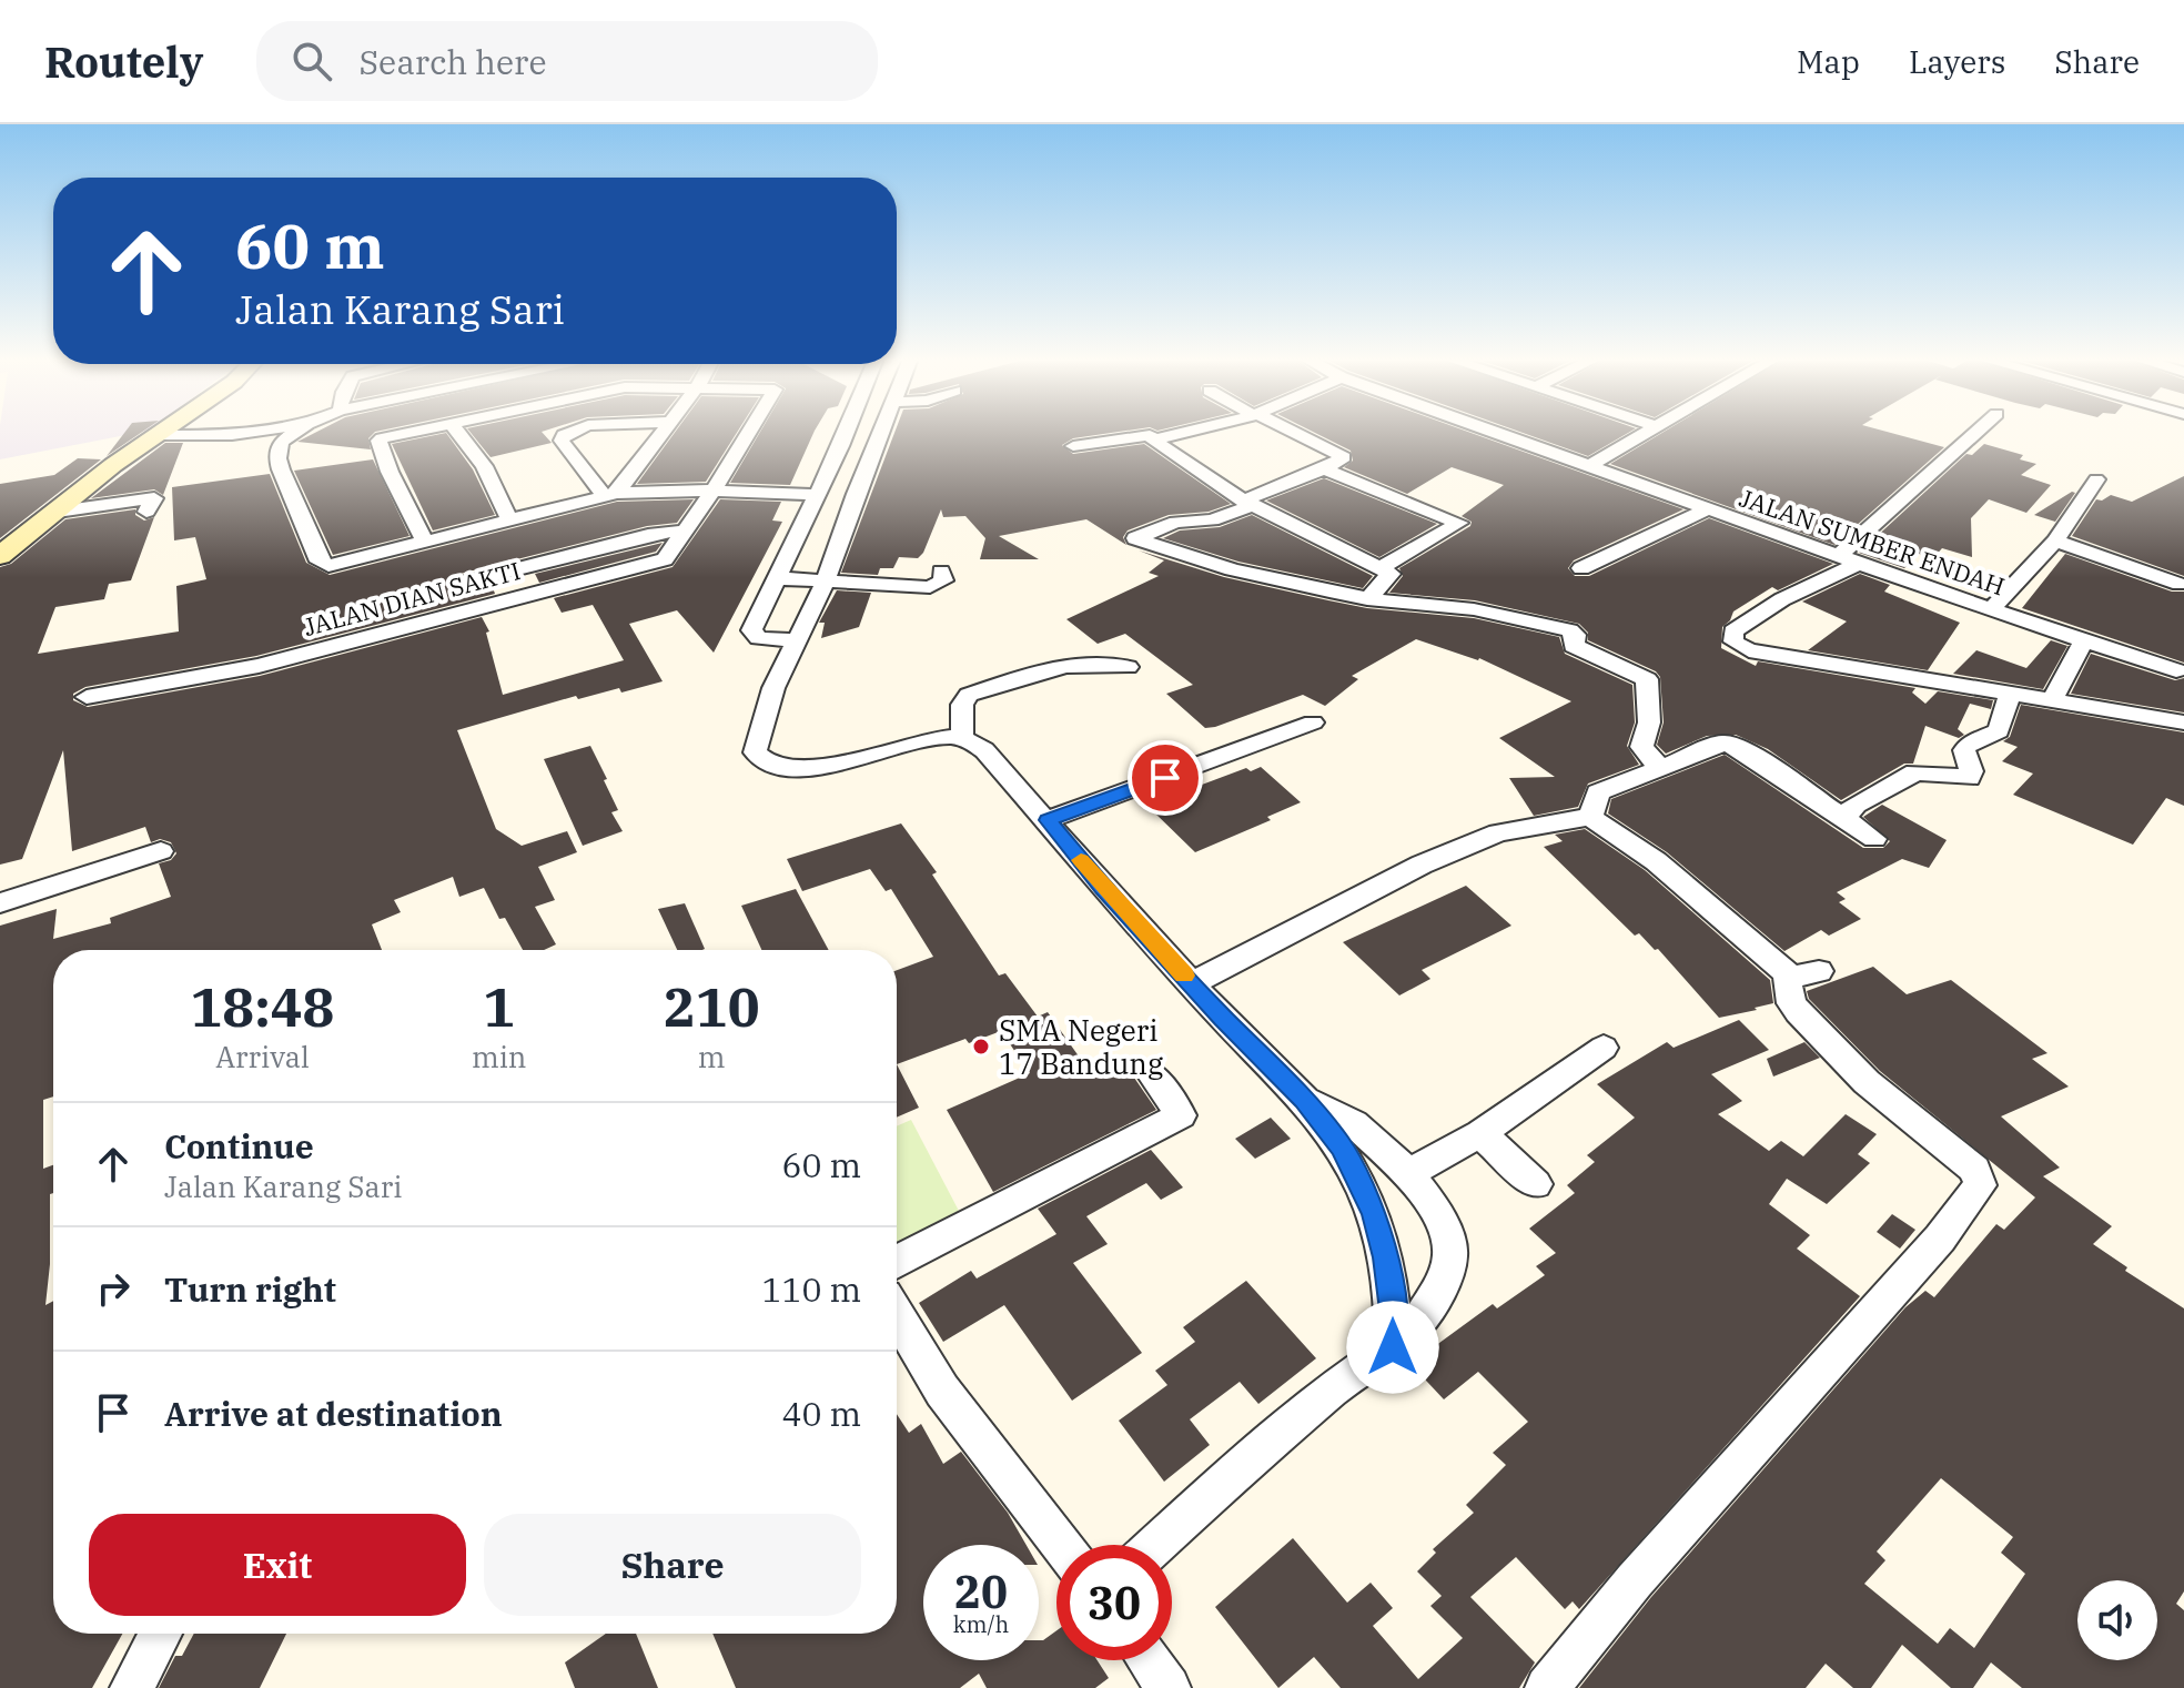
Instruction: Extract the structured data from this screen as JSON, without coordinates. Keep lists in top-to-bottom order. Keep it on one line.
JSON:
{"streets":{"street":["JALAN SUMBER ENDAH","JALAN DIAN SAKTI"]},"places":["SMA Negeri 17 Bandung"],"page":{"header":"Routely","search":"Search here","nav":["Map","Layers","Share"],"turn":["60 m","Jalan Karang Sari"],"eta":["18:48","Arrival","1","min","210","m"],"list":[{"name":"Continue","note":"Jalan Karang Sari","value":"60 m"},{"name":"Turn right","value":"110 m"},{"name":"Arrive at destination","value":"40 m"}],"buttons":["Exit","Share"],"speed":"20 km/h","limit":"30"}}
